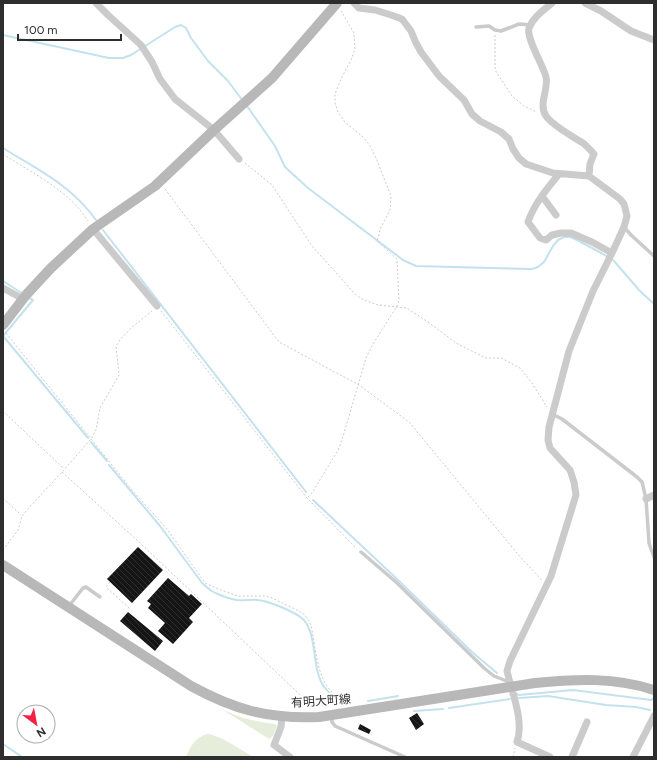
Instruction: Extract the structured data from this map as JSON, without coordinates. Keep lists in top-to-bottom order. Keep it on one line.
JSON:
{"streets":{"main road":["有明大町線"]},"scale_bar":"100 m","north":"bottom right"}
